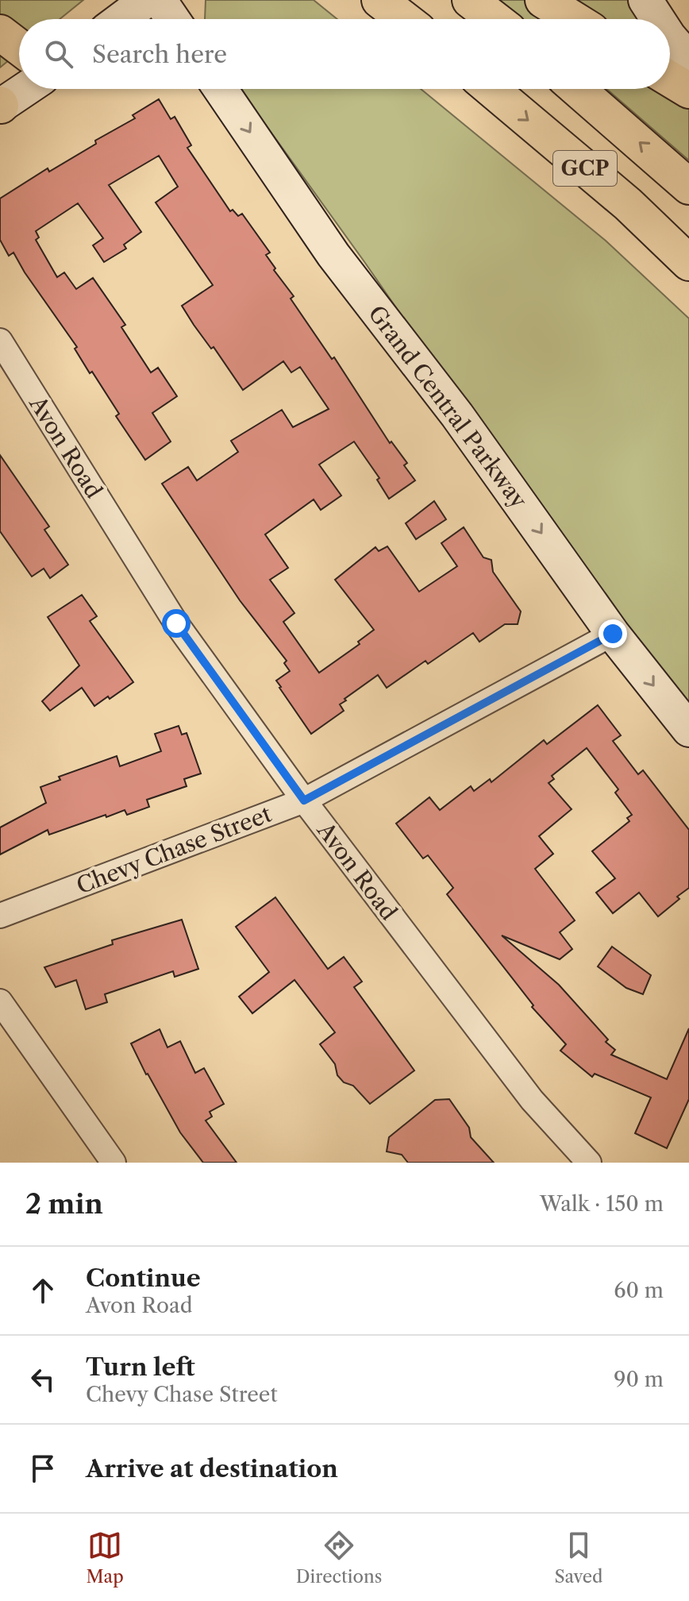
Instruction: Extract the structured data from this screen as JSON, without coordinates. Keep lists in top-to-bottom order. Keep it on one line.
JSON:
{"streets":{"highway":["GCP"],"main road":["Grand Central Parkway"],"street":["Avon Road","Chevy Chase Street"]},"crossings":[["Grand Central Parkway","Chevy Chase Street"],["Avon Road","Chevy Chase Street"]],"one_way":["Grand Central Parkway"],"page":{"search":"Search here","heading":["2 min","Walk · 150 m"],"list":[["Continue","Avon Road","60 m"],["Turn left","Chevy Chase Street","90 m"],"Arrive at destination"],"nav":["Map","Directions","Saved"]}}
